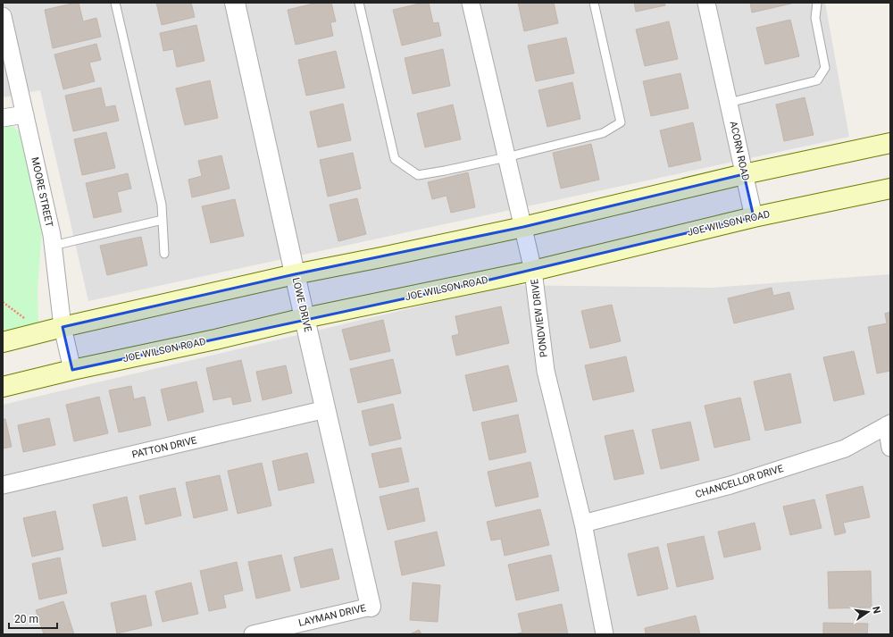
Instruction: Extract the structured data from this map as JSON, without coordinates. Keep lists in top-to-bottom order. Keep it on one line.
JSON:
{"streets":{"main road":["JOE WILSON ROAD"],"street":["ACORN ROAD","MOORE STREET","LOWE DRIVE","PONDVIEW DRIVE","PATTON DRIVE","CHANCELLOR DRIVE","LAYMAN DRIVE"]},"crossings":[["ACORN ROAD","JOE WILSON ROAD"],["MOORE STREET","JOE WILSON ROAD"],["JOE WILSON ROAD","LOWE DRIVE"],["JOE WILSON ROAD","PONDVIEW DRIVE"],["LOWE DRIVE","PATTON DRIVE"],["LOWE DRIVE","LAYMAN DRIVE"],["PONDVIEW DRIVE","CHANCELLOR DRIVE"]],"scale_bar":"20 m","north":"right"}
